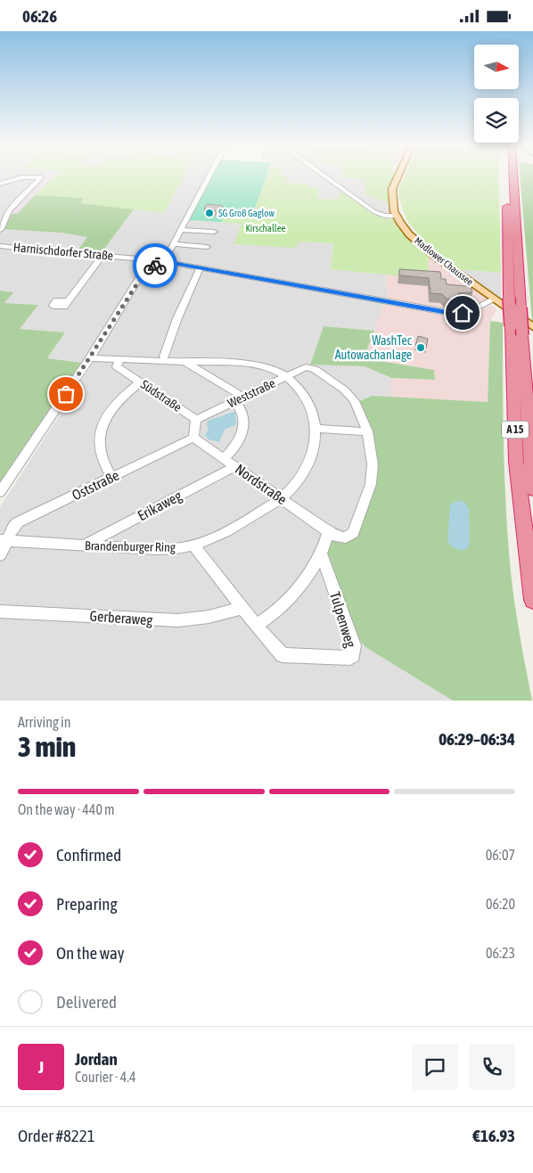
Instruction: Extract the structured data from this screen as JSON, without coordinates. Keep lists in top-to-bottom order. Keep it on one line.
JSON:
{"streets":{"highway":["A 15"],"main road":["Madlower Chaussee"],"street":["Harnischdorfer Straße","Weststraße","Südstraße","Nordstraße","Oststraße","Erikaweg","Brandenburger Ring","Gerberaweg","Tulpenweg"]},"crossings":[["Harnischdorfer Straße","Madlower Chaussee"],["Madlower Chaussee","A 15"],["Weststraße","Südstraße"],["Weststraße","Nordstraße"],["Weststraße","Brandenburger Ring"],["Südstraße","Brandenburger Ring"],["Nordstraße","Oststraße"],["Nordstraße","Erikaweg"],["Nordstraße","Brandenburger Ring"],["Oststraße","Brandenburger Ring"],["Erikaweg","Brandenburger Ring"],["Brandenburger Ring","Tulpenweg"],["Gerberaweg","Tulpenweg"]],"parks":["Kirschallee"],"places":["SG Groß Gaglow","WashTec Autowachanlage"],"north":"right","page":{"status":"06:26","heading":["3 min","Arriving in","06:29–06:34"],"panel":["Jordan","Courier · 4.4","Order #8221","€16.93"],"bar":"On the way · 440 m","list":[["Confirmed","06:07"],["Preparing","06:20"],["On the way","06:23"],"Delivered"],"round":"J"}}
